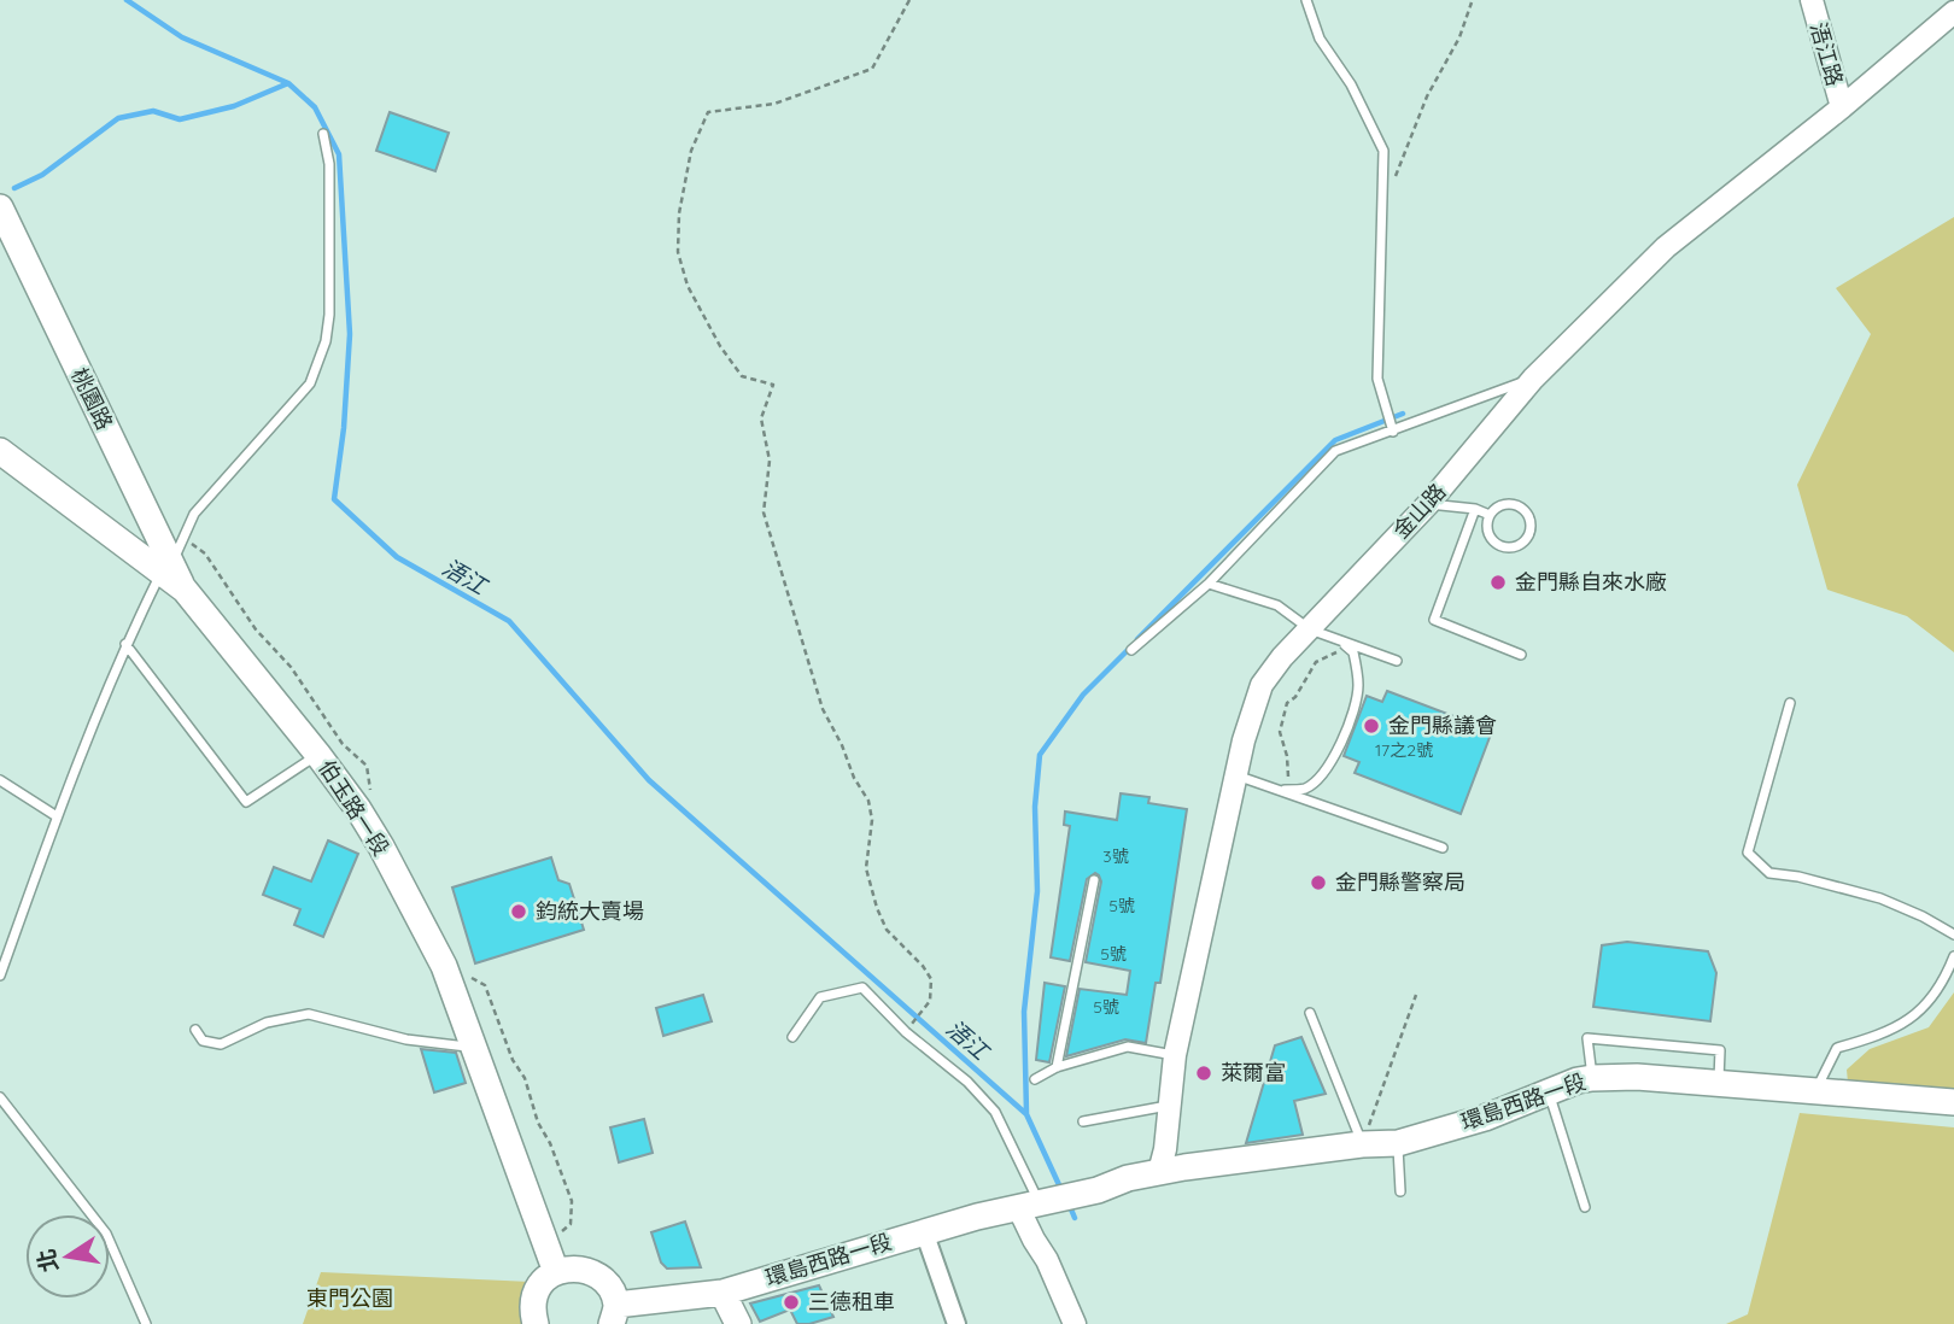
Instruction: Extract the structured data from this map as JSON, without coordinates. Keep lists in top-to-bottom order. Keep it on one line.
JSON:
{"streets":{"main road":["桃園路","伯玉路一段","環島西路一段"],"street":["浯江路","金山路"]},"crossings":[["浯江路","金山路"],["桃園路","伯玉路一段"],["金山路","環島西路一段"]],"water":["浯江"],"parks":["東門公園"],"places":["金門縣自來水廠","金門縣議會","金門縣警察局","鈞統大賣場","萊爾富","三德租車"],"house_numbers":["17之2號","3號","5號","5號","5號"],"north":"left"}
